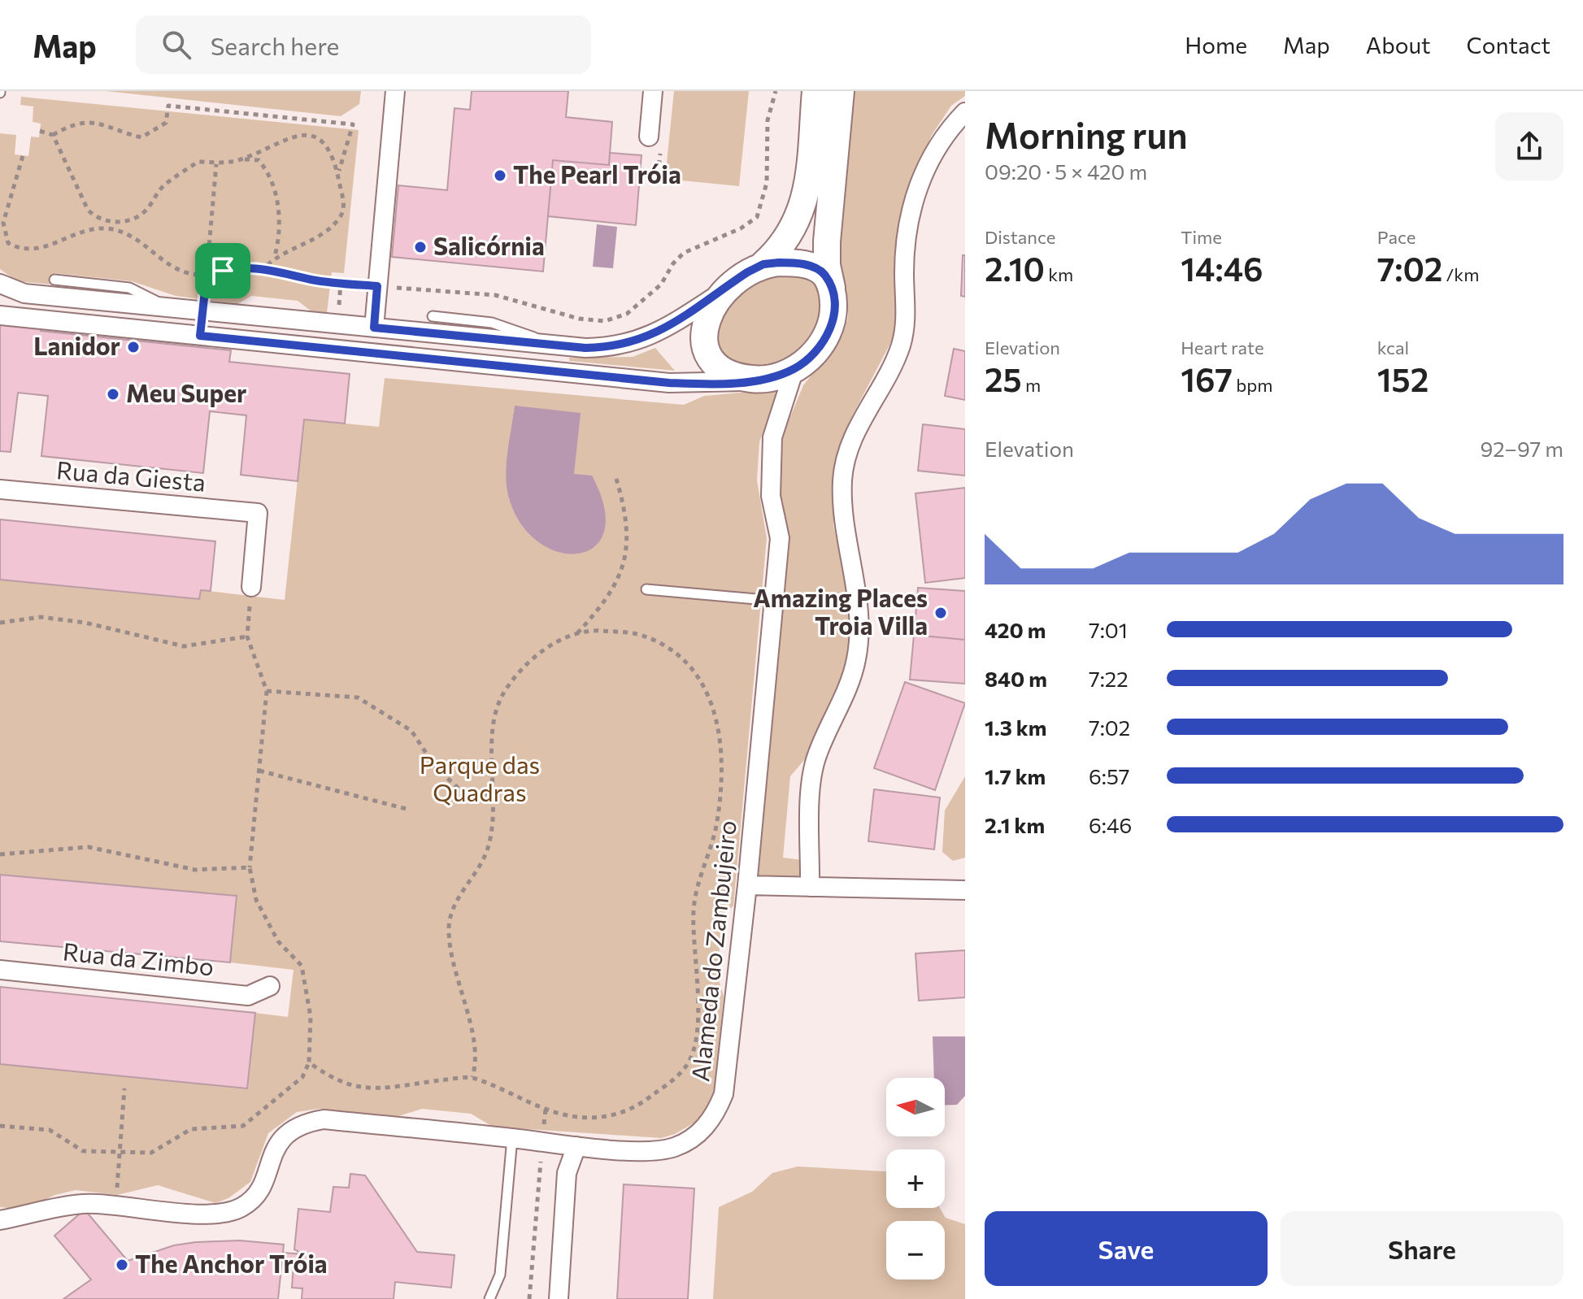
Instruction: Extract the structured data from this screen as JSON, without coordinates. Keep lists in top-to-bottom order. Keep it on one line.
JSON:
{"streets":{"street":["Rua da Giesta","Alameda do Zambujeiro","Rua da Zimbo"]},"parks":["Parque das Quadras"],"places":["The Pearl Tróia","Salicórnia","Lanidor","Meu Super","Amazing Places Troia Villa","The Anchor Tróia"],"north":"left","page":{"header":"Map","search":"Search here","nav":["Home","Map","About","Contact"],"heading":["Morning run","09:20 · 5 × 420 m"],"stats":[["Distance","2.10 km"],["Time","14:46"],["Pace","7:02 /km"],["Elevation","25 m"],["Heart rate","167 bpm"],["kcal","152"]],"chart":["Elevation","92–97 m"],"list":[{"name":"420 m","note":"7:01"},{"name":"840 m","note":"7:22"},{"name":"1.3 km","note":"7:02"},{"name":"1.7 km","note":"6:57"},{"name":"2.1 km","note":"6:46"}],"map_buttons":["+","−"],"buttons":["Save","Share"]}}
